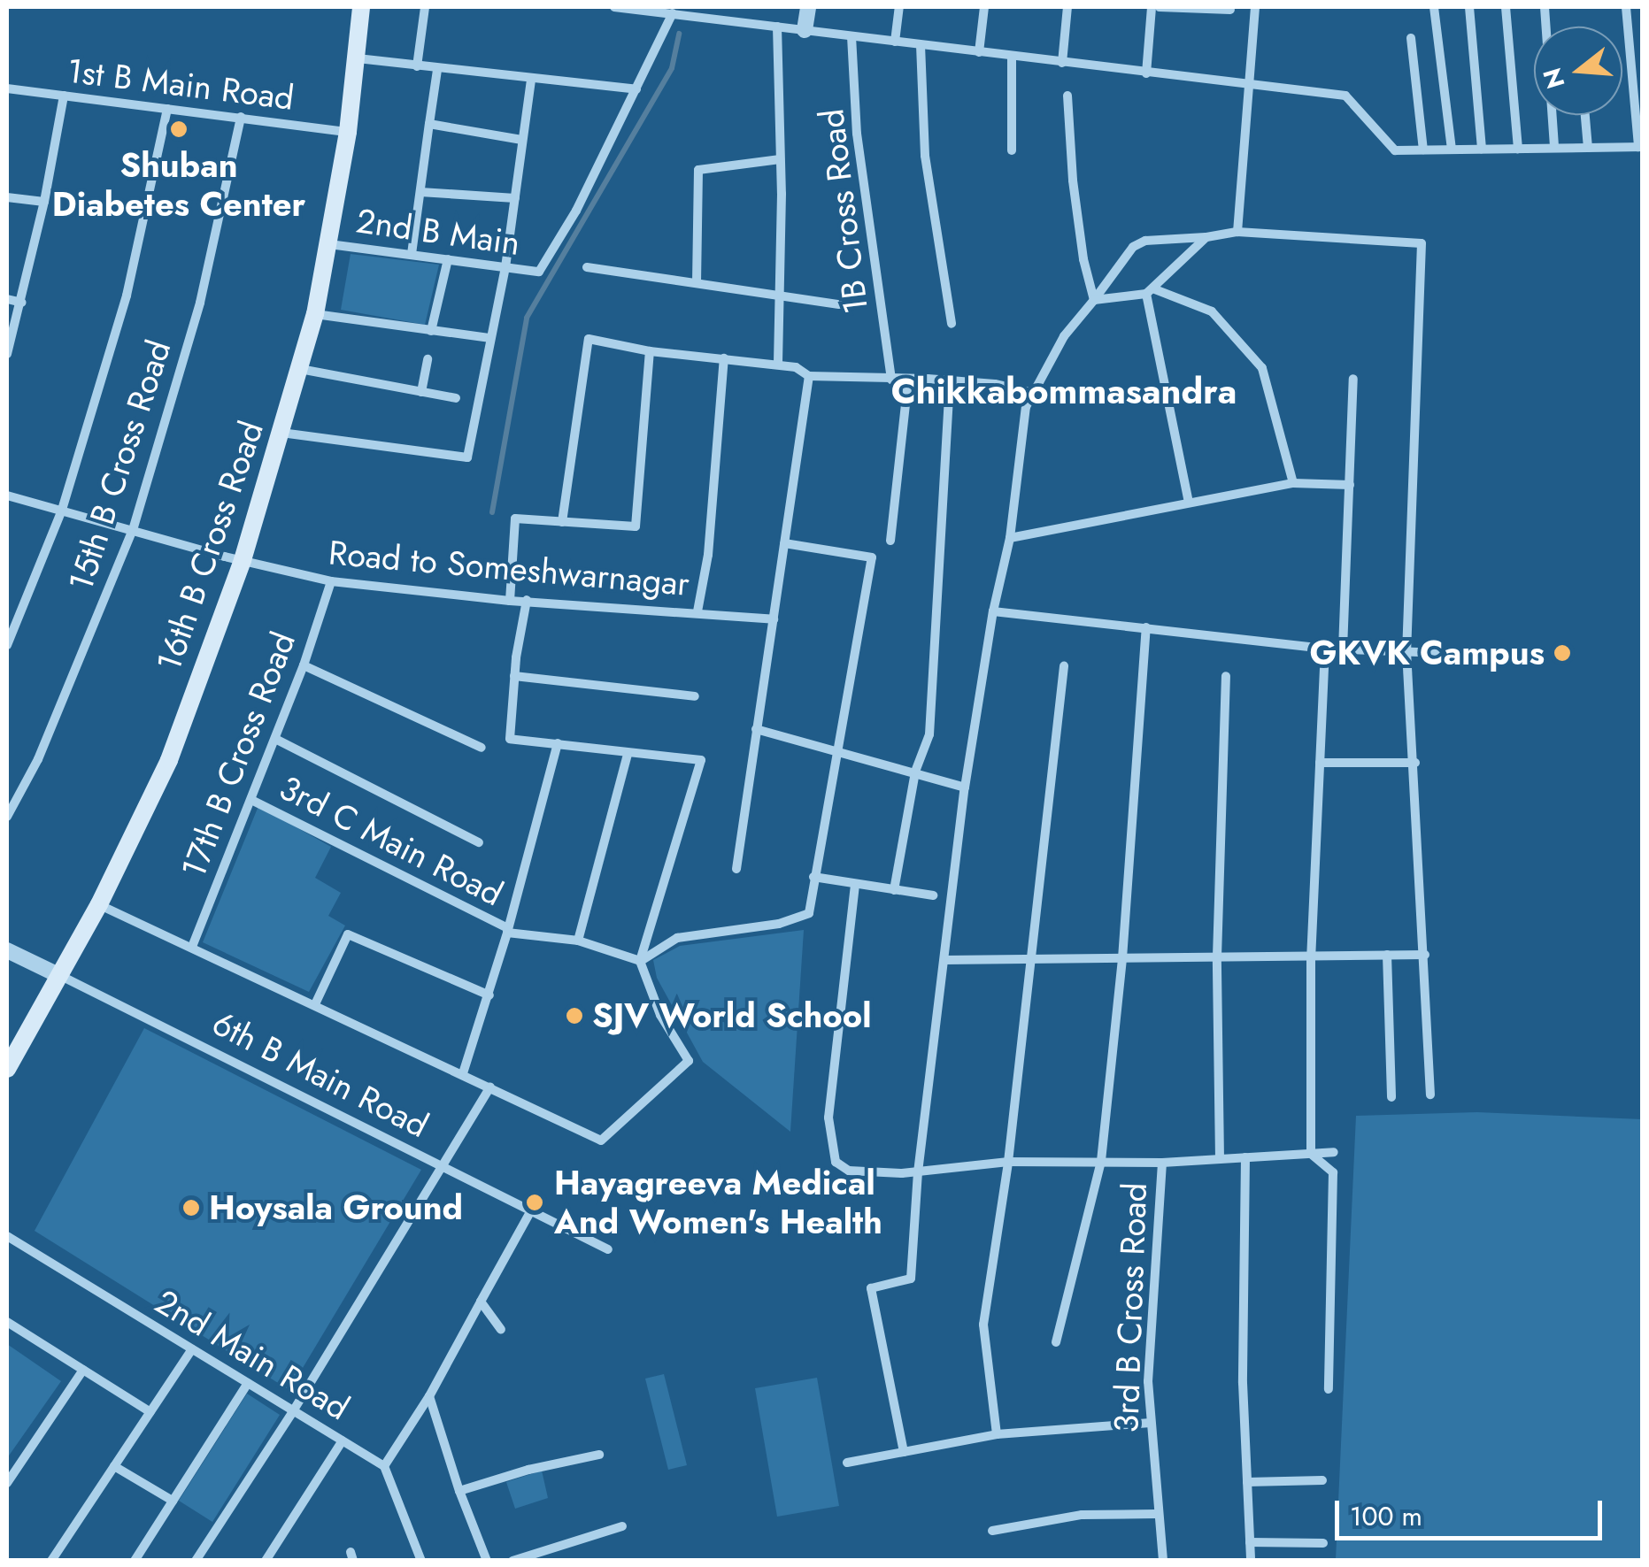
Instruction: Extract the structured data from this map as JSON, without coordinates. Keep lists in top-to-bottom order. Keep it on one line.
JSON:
{"streets":{"main road":["16th B Cross Road"],"street":["1st B Main Road","1B Cross Road","2nd B Main","15th B Cross Road","Road to Someshwarnagar","17th B Cross Road","3rd C Main Road","6th B Main Road","3rd B Cross Road","2nd Main Road"]},"crossings":[["1st B Main Road","15th B Cross Road"],["1st B Main Road","16th B Cross Road"],["2nd B Main","16th B Cross Road"],["15th B Cross Road","Road to Someshwarnagar"],["16th B Cross Road","Road to Someshwarnagar"],["16th B Cross Road","6th B Main Road"],["Road to Someshwarnagar","17th B Cross Road"],["17th B Cross Road","3rd C Main Road"]],"districts":["Chikkabommasandra"],"places":["Shuban Diabetes Center","GKVK Campus","SJV World School","Hayagreeva Medical And Women's Health","Hoysala Ground"],"scale_bar":"100 m","north":"left"}
